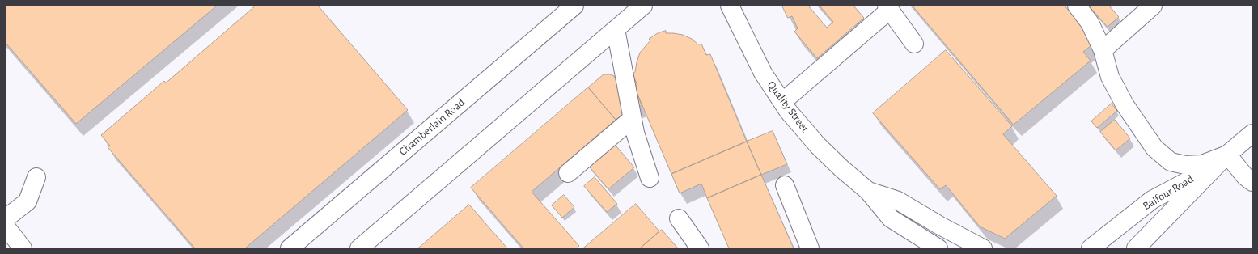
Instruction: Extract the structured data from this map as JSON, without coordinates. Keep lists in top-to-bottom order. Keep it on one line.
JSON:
{"streets":{"street":["Quality Street","Chamberlain Road","Balfour Road"]}}
